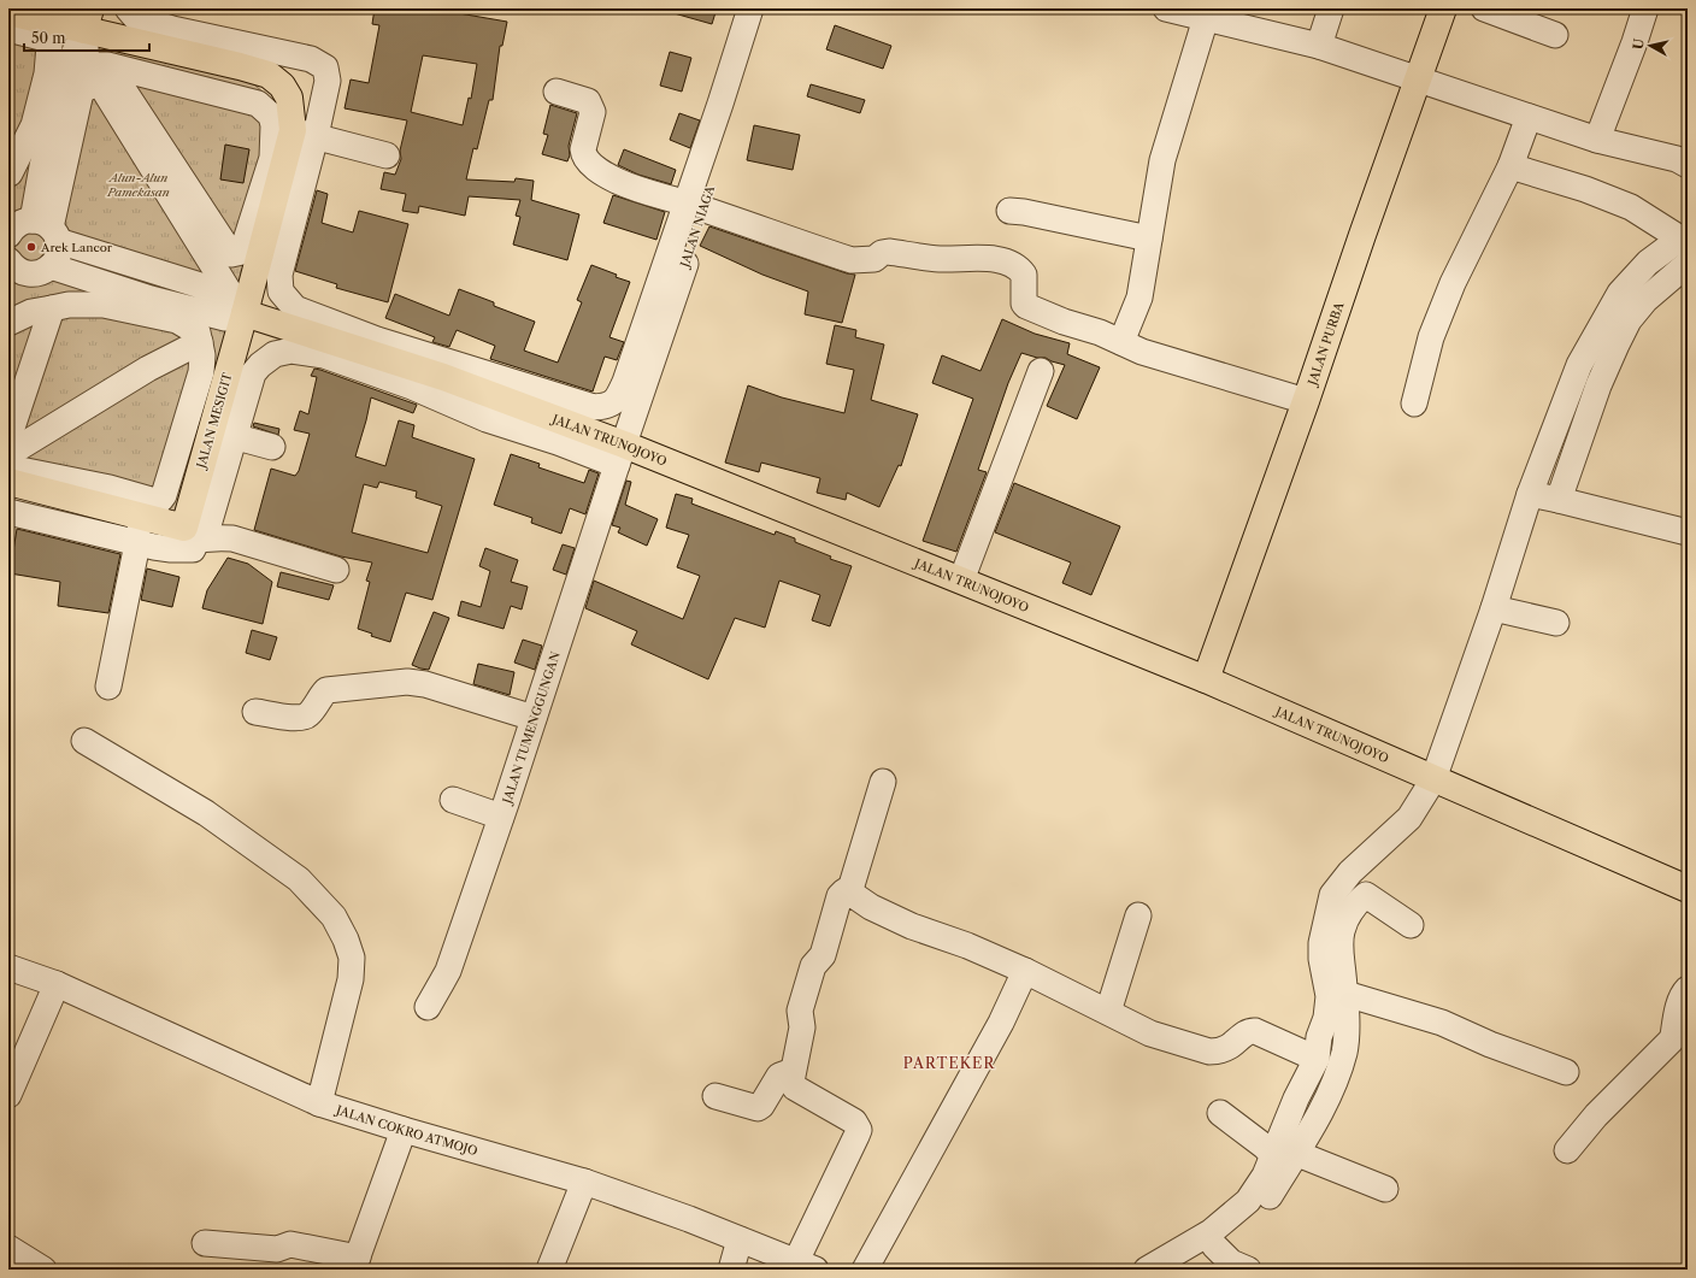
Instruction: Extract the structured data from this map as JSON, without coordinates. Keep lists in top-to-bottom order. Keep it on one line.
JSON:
{"streets":{"main road":["JALAN PURBA","JALAN MESIGIT","JALAN TRUNOJOYO"],"street":["JALAN NIAGA","JALAN TUMENGGUNGAN","JALAN COKRO ATMOJO"]},"crossings":[["JALAN NIAGA","JALAN TRUNOJOYO"],["JALAN NIAGA","JALAN TUMENGGUNGAN"],["JALAN PURBA","JALAN TRUNOJOYO"],["JALAN MESIGIT","JALAN TRUNOJOYO"],["JALAN TRUNOJOYO","JALAN TUMENGGUNGAN"]],"districts":["PARTEKER"],"parks":["Alun-Alun Pamekasan"],"places":["Arek Lancor"],"scale_bar":"50 m","north":"left"}
